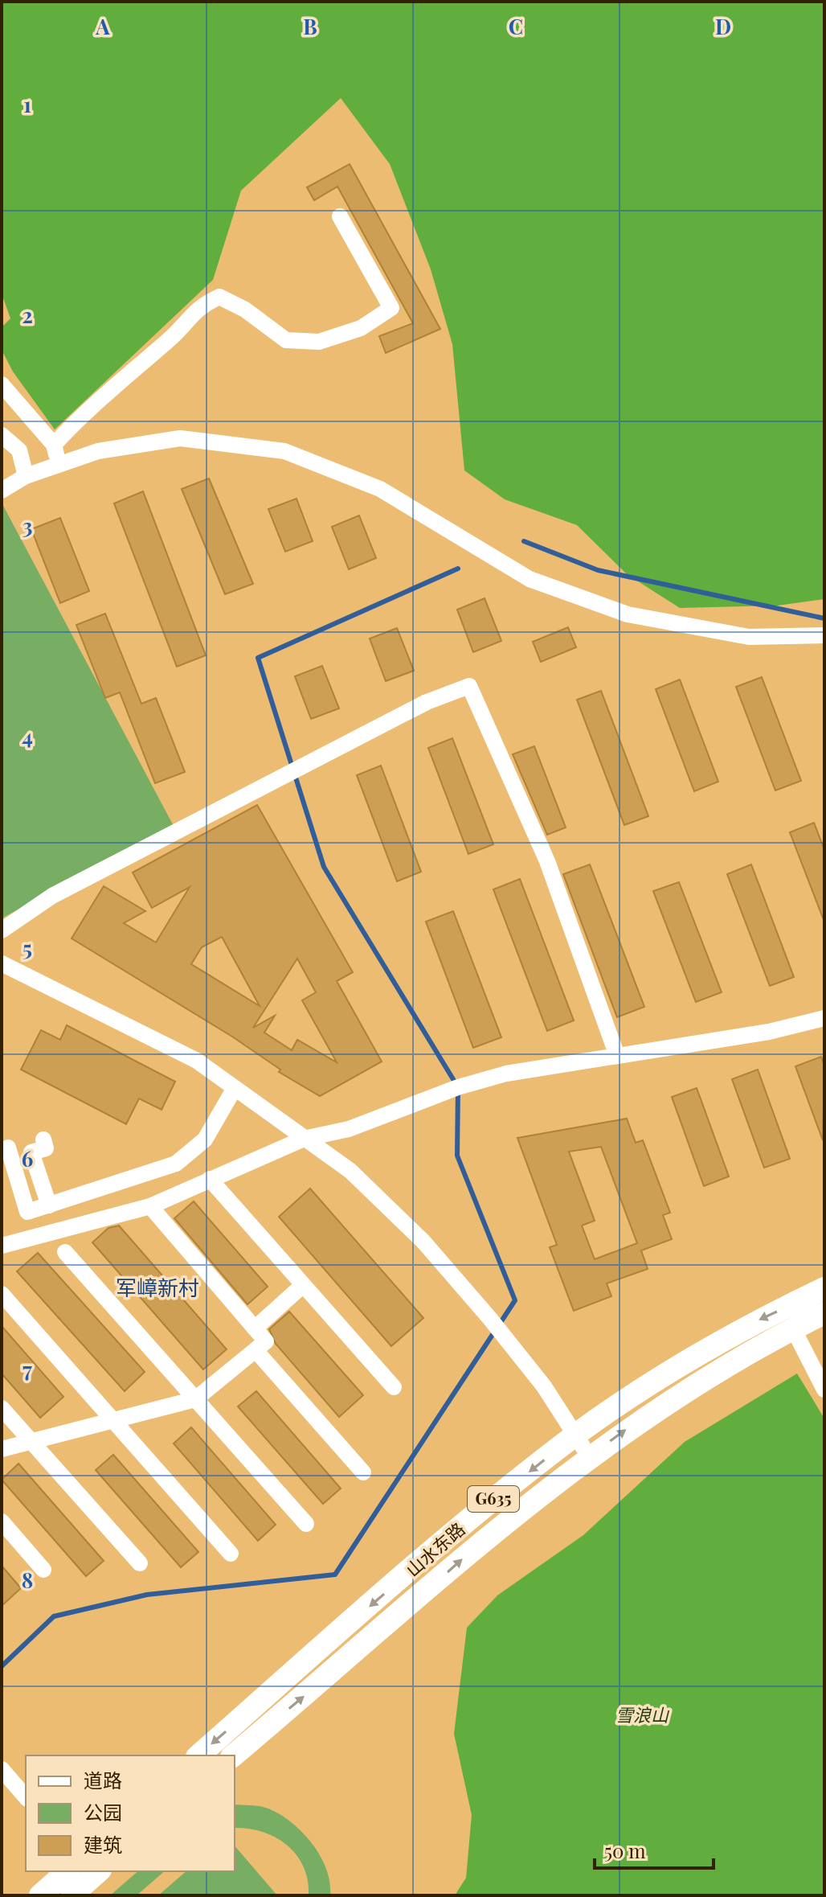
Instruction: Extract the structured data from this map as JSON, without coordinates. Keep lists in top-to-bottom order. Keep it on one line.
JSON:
{"streets":{"highway":["G635","山水东路"]},"districts":["军嶂新村"],"parks":["雪浪山"],"legend":["道路","公园","建筑"],"scale_bar":"50 m","grid":{"columns":["A","B","C","D"],"rows":["1","2","3","4","5","6","7","8"]}}
